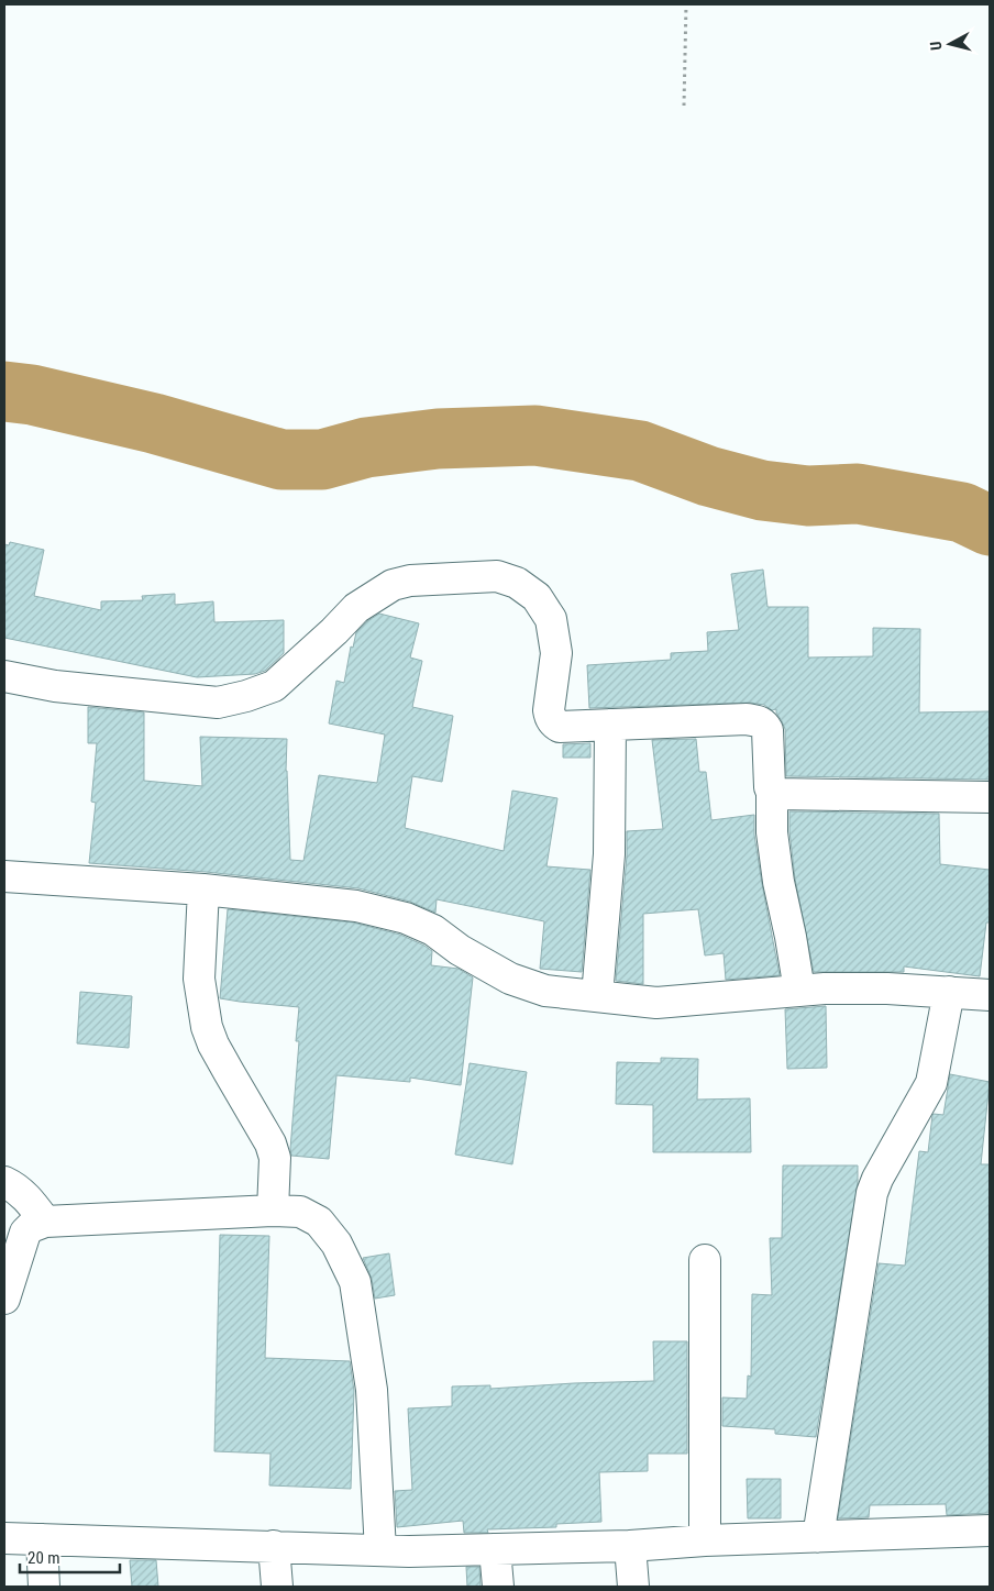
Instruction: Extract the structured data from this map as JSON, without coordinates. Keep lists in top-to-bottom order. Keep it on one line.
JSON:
{"scale_bar":"20 m","north":"left"}
